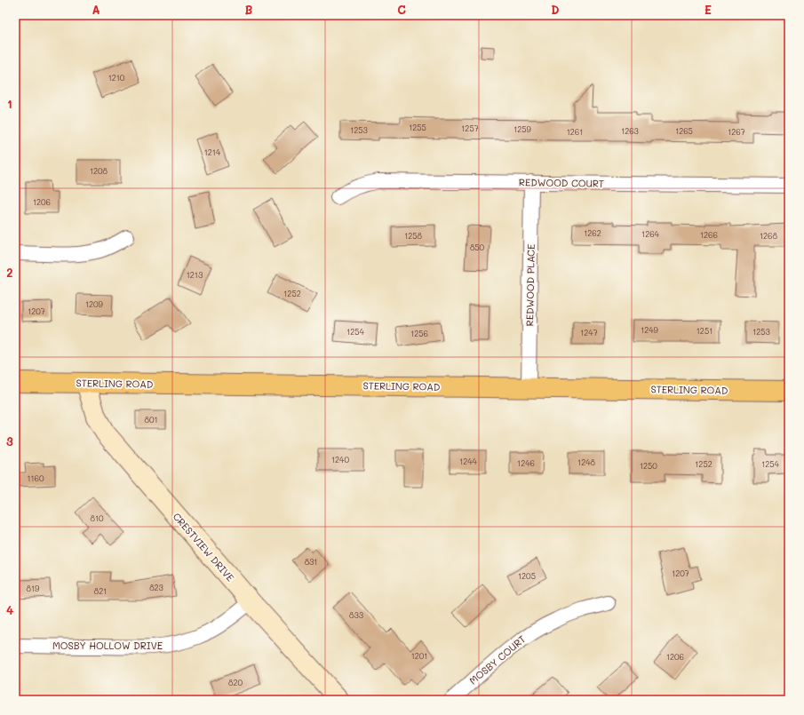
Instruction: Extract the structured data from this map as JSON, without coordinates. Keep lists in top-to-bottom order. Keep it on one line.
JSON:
{"streets":{"main road":["STERLING ROAD","CRESTVIEW DRIVE"],"street":["REDWOOD COURT","REDWOOD PLACE","MOSBY HOLLOW DRIVE","MOSBY COURT"]},"crossings":[["REDWOOD COURT","REDWOOD PLACE"],["REDWOOD PLACE","STERLING ROAD"],["STERLING ROAD","CRESTVIEW DRIVE"],["CRESTVIEW DRIVE","MOSBY HOLLOW DRIVE"]],"house_numbers":["1210","1255","1257","1259","1253","1263","1265","1261","1267","1214","1208","1206","1262","1264","1266","1258","1268","850","1213","1252","1209","1207","1249","1251","1254","1253","1247","1256","801","1240","1244","1248","1246","1252","1254","1250","1160","810","831","1207","1205","823","819","821","833","1201","1206","820"],"grid":{"columns":["A","B","C","D","E"],"rows":["1","2","3","4"]}}
